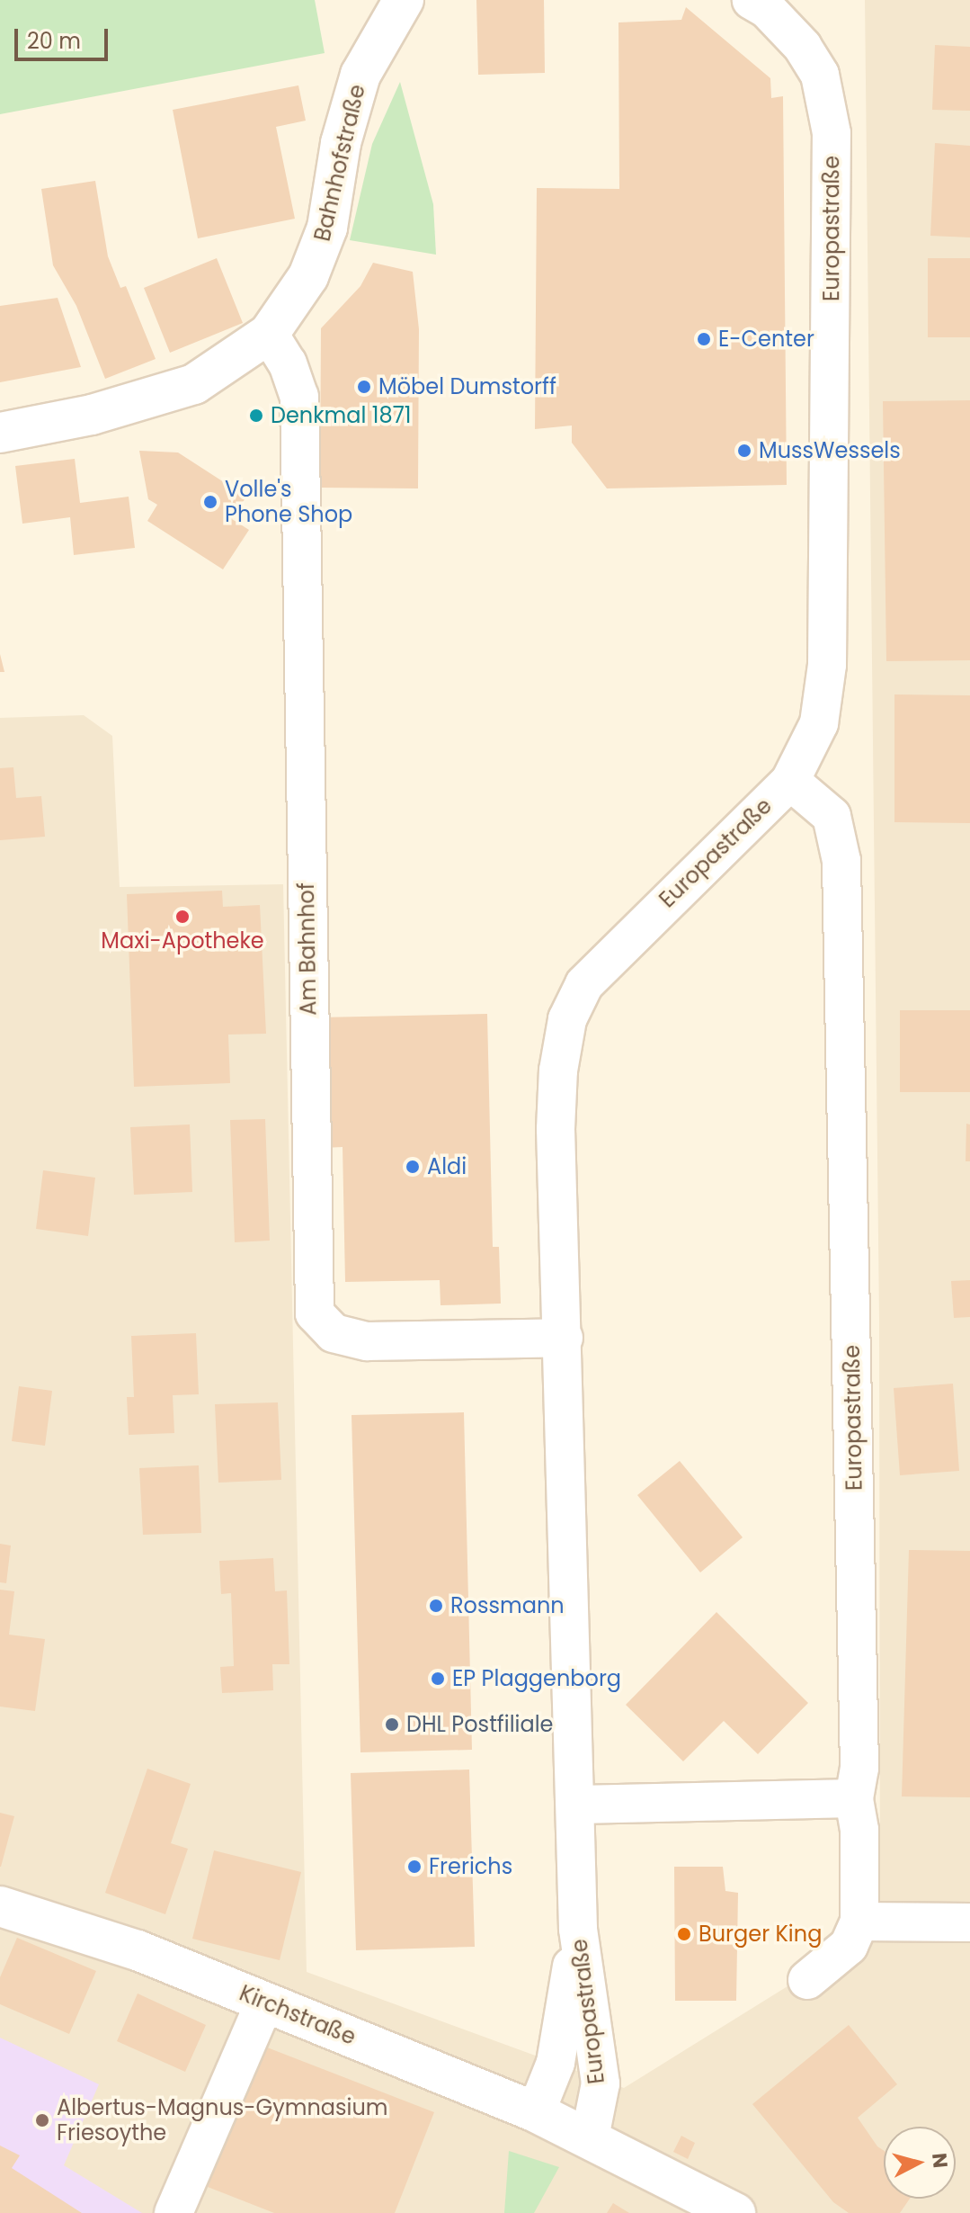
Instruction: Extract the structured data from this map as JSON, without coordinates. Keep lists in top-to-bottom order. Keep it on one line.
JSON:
{"streets":{"street":["Bahnhofstraße","Europastraße","Am Bahnhof","Kirchstraße"]},"crossings":[["Bahnhofstraße","Am Bahnhof"],["Europastraße","Am Bahnhof"],["Europastraße","Kirchstraße"]],"places":["E-Center","Möbel Dumstorff","Denkmal 1871","MussWessels","Volle's Phone Shop","Maxi-Apotheke","Aldi","Rossmann","EP Plaggenborg","DHL Postfiliale","Frerichs","Burger King","Albertus-Magnus-Gymnasium Friesoythe"],"scale_bar":"20 m","north":"right"}
